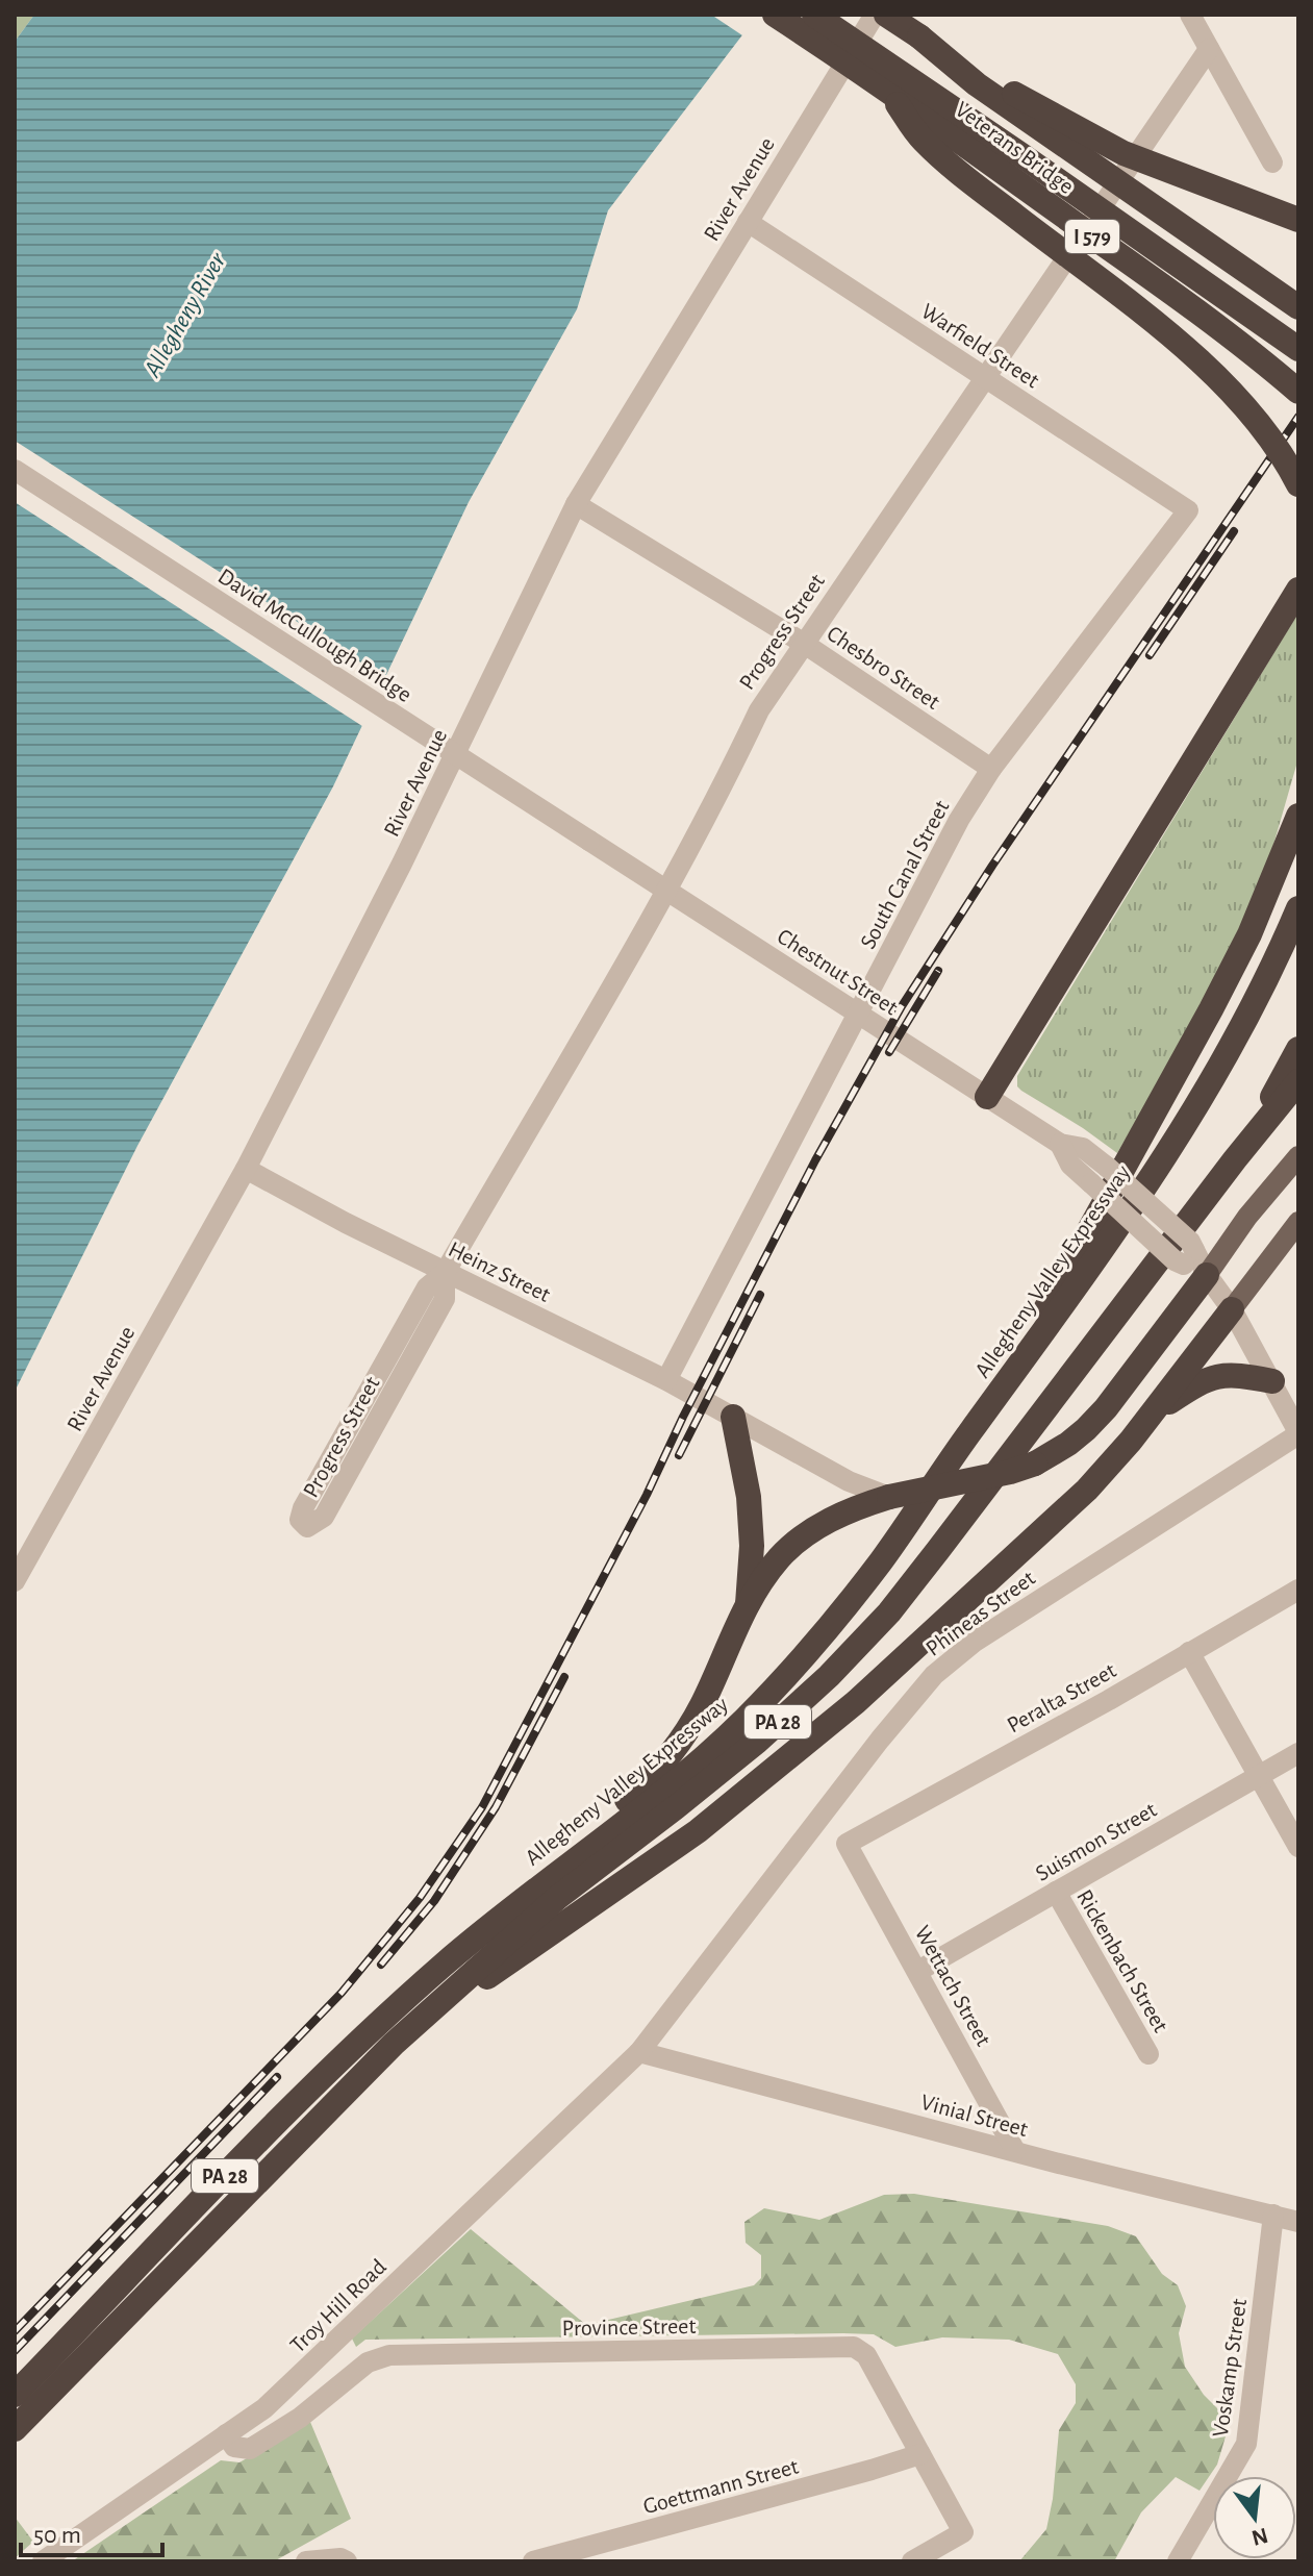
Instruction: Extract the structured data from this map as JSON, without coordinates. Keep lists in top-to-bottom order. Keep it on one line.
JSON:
{"streets":{"highway":["Veterans Bridge","I 579","Allegheny Valley Expressway","PA 28"],"street":["River Avenue","Warfield Street","Progress Street","David McCullough Bridge","Chesbro Street","South Canal Street","Chestnut Street","Heinz Street","Phineas Street","Peralta Street","Suismon Street","Rickenbach Street","Wettach Street","Vinial Street","Troy Hill Road","Province Street","Voskamp Street","Goettmann Street"]},"crossings":[["River Avenue","Warfield Street"],["River Avenue","Chesbro Street"],["River Avenue","Heinz Street"],["Warfield Street","Progress Street"],["Warfield Street","South Canal Street"],["Progress Street","Chesbro Street"],["Progress Street","Chestnut Street"],["Progress Street","Heinz Street"],["David McCullough Bridge","Chestnut Street"],["Chesbro Street","South Canal Street"],["South Canal Street","Chestnut Street"],["South Canal Street","Heinz Street"],["Chestnut Street","Phineas Street"],["Allegheny Valley Expressway","PA 28"],["Phineas Street","Vinial Street"],["Phineas Street","Troy Hill Road"],["Peralta Street","Wettach Street"],["Suismon Street","Rickenbach Street"],["Suismon Street","Wettach Street"],["Wettach Street","Vinial Street"],["Vinial Street","Troy Hill Road"],["Vinial Street","Voskamp Street"],["Troy Hill Road","Province Street"],["Province Street","Goettmann Street"]],"water":["Allegheny River"],"scale_bar":"50 m","north":"bottom"}
